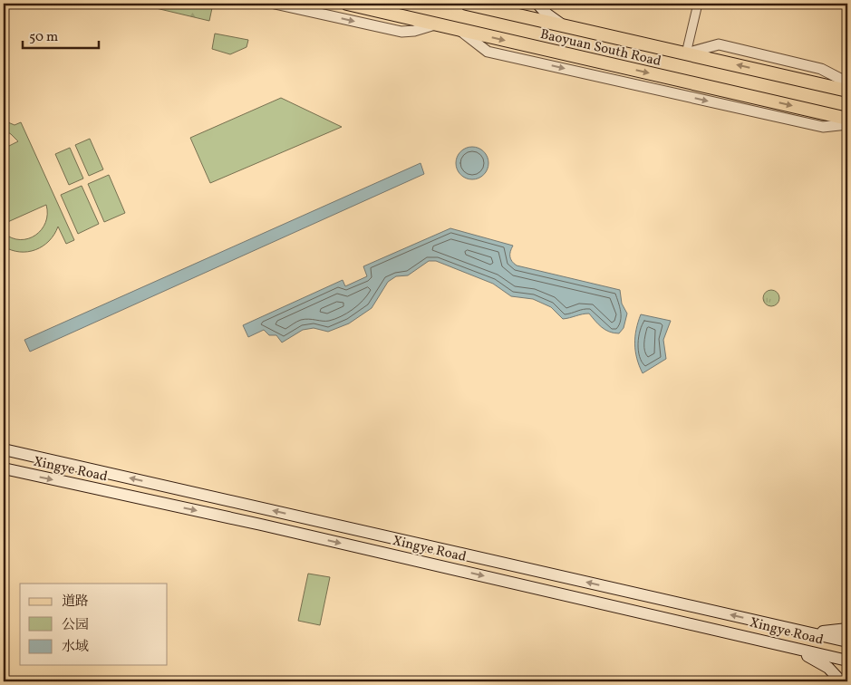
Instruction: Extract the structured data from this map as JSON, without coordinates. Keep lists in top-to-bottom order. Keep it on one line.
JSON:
{"streets":{"main road":["Baoyuan South Road","Xingye Road"]},"legend":["道路","公园","水域"],"scale_bar":"50 m"}
